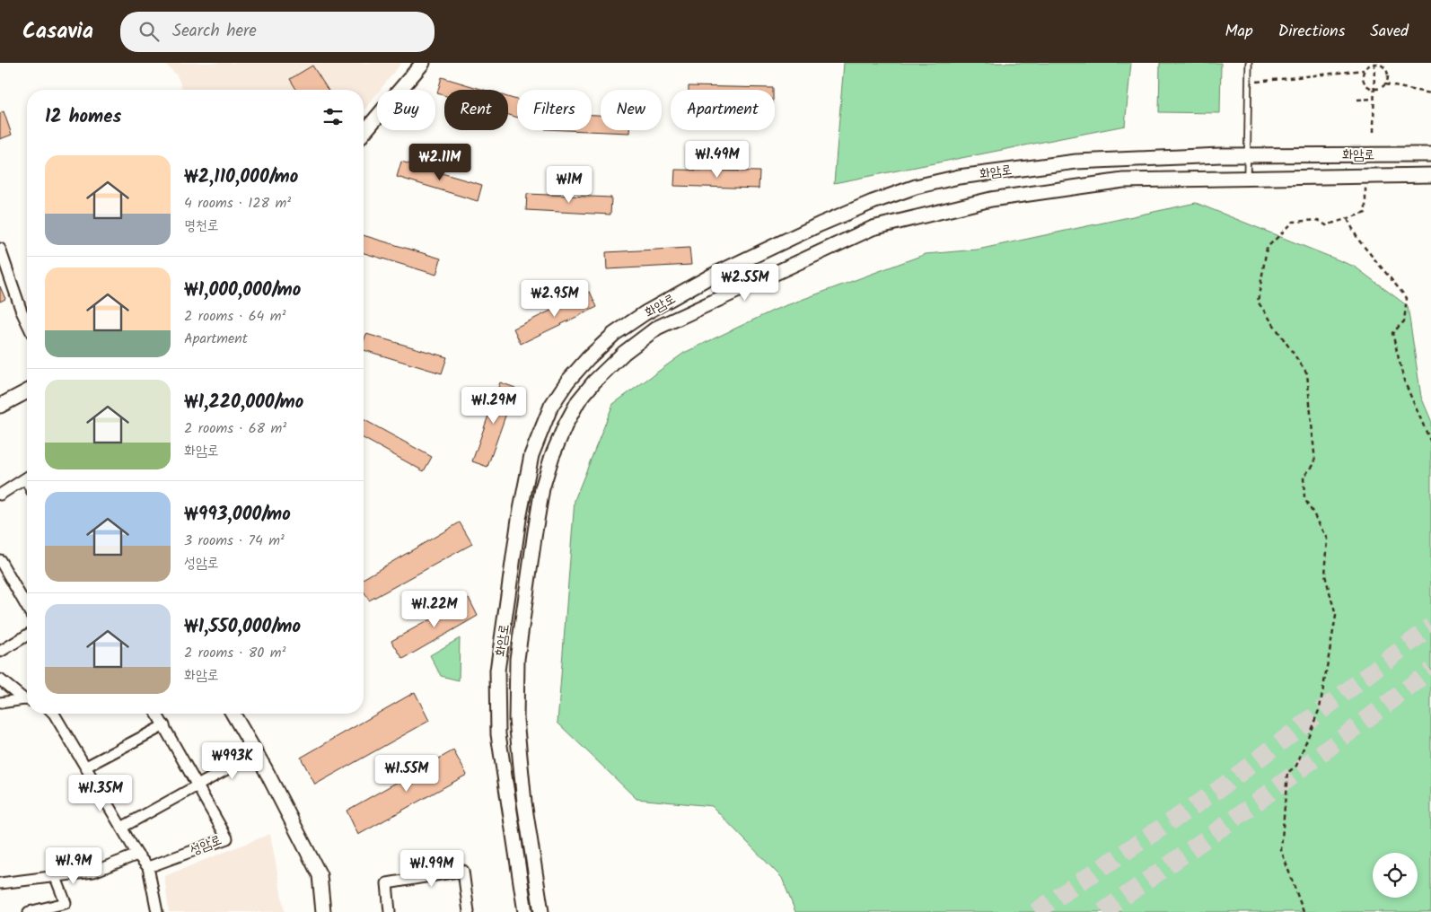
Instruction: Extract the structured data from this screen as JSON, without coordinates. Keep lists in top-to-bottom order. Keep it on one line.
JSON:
{"streets":{"main road":["화암로"],"street":["성암로"]},"page":{"header":"Casavia","search":"Search here","nav":["Map","Directions","Saved"],"chip":["Buy","Rent","Filters","New","Apartment"],"heading":"12 homes","price":["₩1.49M","₩2.11M","₩1M","₩2.55M","₩2.95M","₩1.29M","₩1.22M","₩993K","₩1.55M","₩1.35M","₩1.9M","₩1.99M"],"list":[{"name":"₩2,110,000/mo","note":"4 rooms · 128 m² · 명천로"},{"name":"₩1,000,000/mo","note":"2 rooms · 64 m² · Apartment"},{"name":"₩1,220,000/mo","note":"2 rooms · 68 m² · 화암로"},{"name":"₩993,000/mo","note":"3 rooms · 74 m² · 성암로"},{"name":"₩1,550,000/mo","note":"2 rooms · 80 m² · 화암로"}]}}
